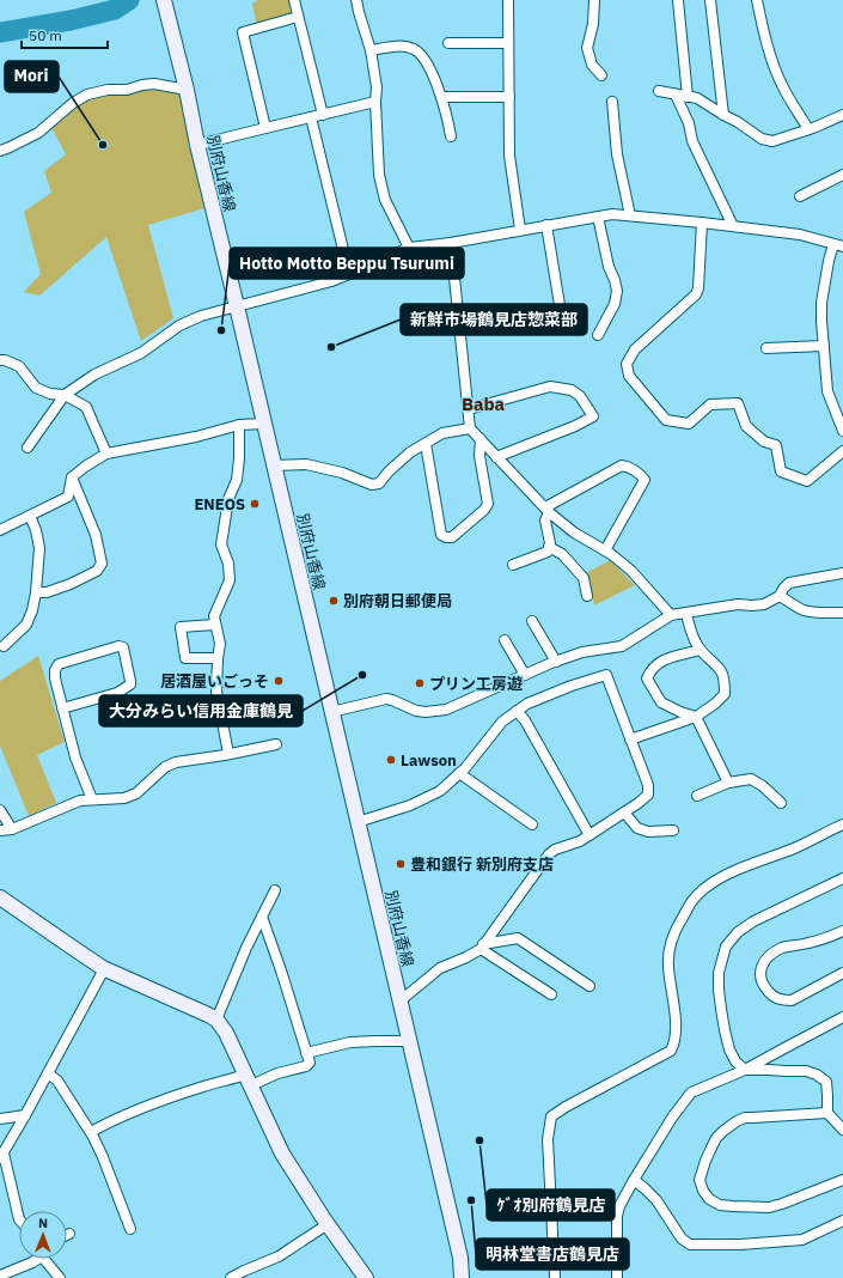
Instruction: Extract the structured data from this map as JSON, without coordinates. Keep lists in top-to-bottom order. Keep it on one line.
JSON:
{"streets":{"main road":["別府山香線"]},"districts":["Baba"],"places":["Mori","Hotto Motto Beppu Tsurumi","新鮮市場鶴見店惣菜部","ENEOS","別府朝日郵便局","大分みらい信用金庫鶴見","居酒屋いごっそ","プリン工房遊","Lawson","豊和銀行 新別府支店","ｹﾞｵ別府鶴見店","明林堂書店鶴見店"],"scale_bar":"50 m","north":"top"}
